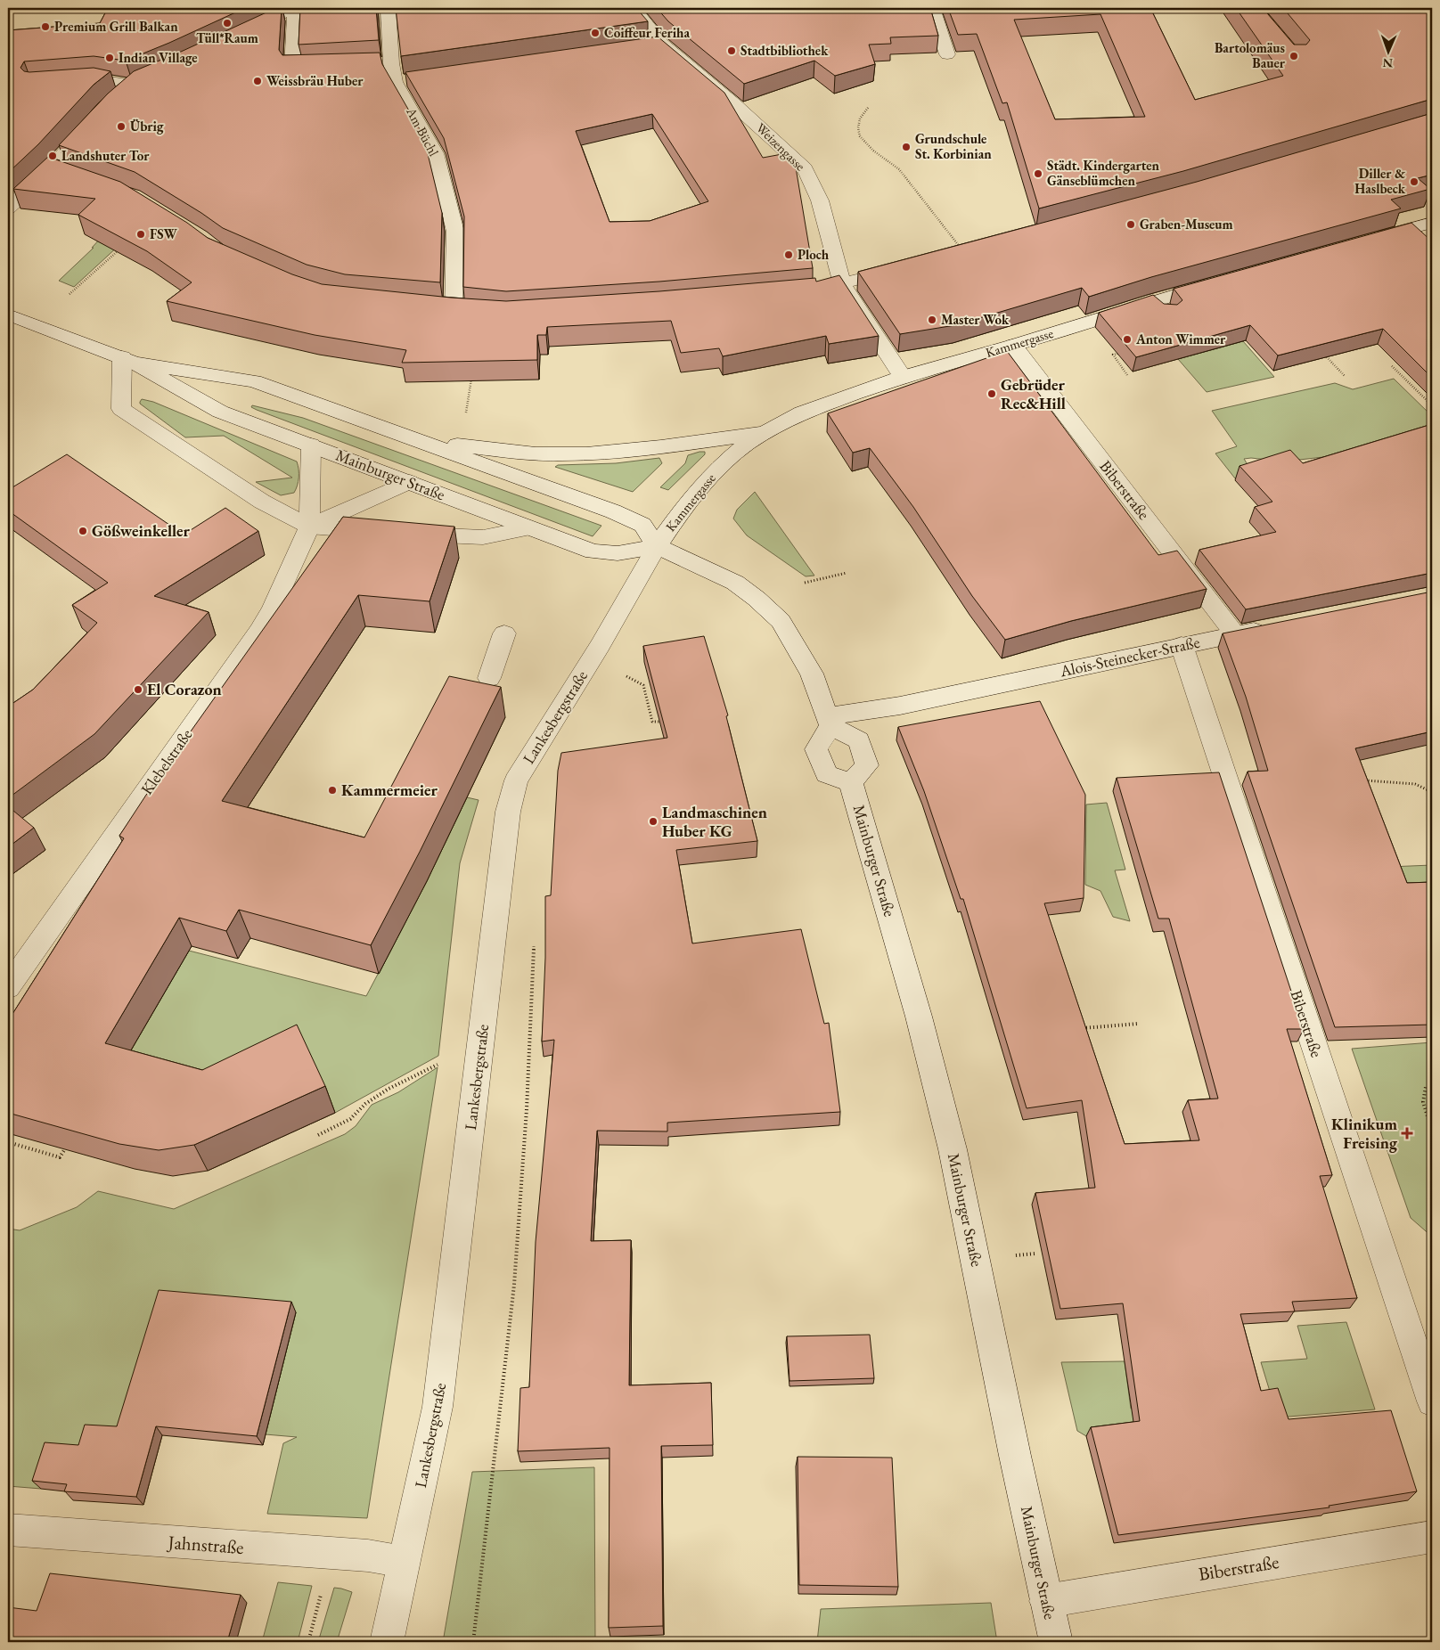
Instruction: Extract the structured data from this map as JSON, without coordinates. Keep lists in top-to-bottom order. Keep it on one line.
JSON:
{"streets":{"street":["Am Büchl","Weizengasse","Kammergasse","Mainburger Straße","Biberstraße","Alois-Steinecker-Straße","Lankesbergstraße","Klebelstraße","Jahnstraße"]},"crossings":[["Weizengasse","Kammergasse"],["Kammergasse","Mainburger Straße"],["Kammergasse","Biberstraße"],["Kammergasse","Lankesbergstraße"],["Mainburger Straße","Biberstraße"],["Mainburger Straße","Lankesbergstraße"],["Mainburger Straße","Klebelstraße"],["Biberstraße","Alois-Steinecker-Straße"],["Lankesbergstraße","Jahnstraße"]],"places":{"other":["Tüll*Raum","Premium Grill Balkan","Coiffeur Feriha","Stadtbibliothek","Bartolomäus Bauer","Indian Village","Weissbräu Huber","Übrig","Grundschule St. Korbinian","Landshuter Tor","Städt. Kindergarten Gänseblümchen","Diller & Haslbeck","Graben-Museum","FSW","Ploch","Master Wok","Anton Wimmer","Gebrüder Rec&Hill","Gößweinkeller","El Corazon","Kammermeier","Landmaschinen Huber KG"],"health":["Klinikum Freising"]},"north":"bottom"}
